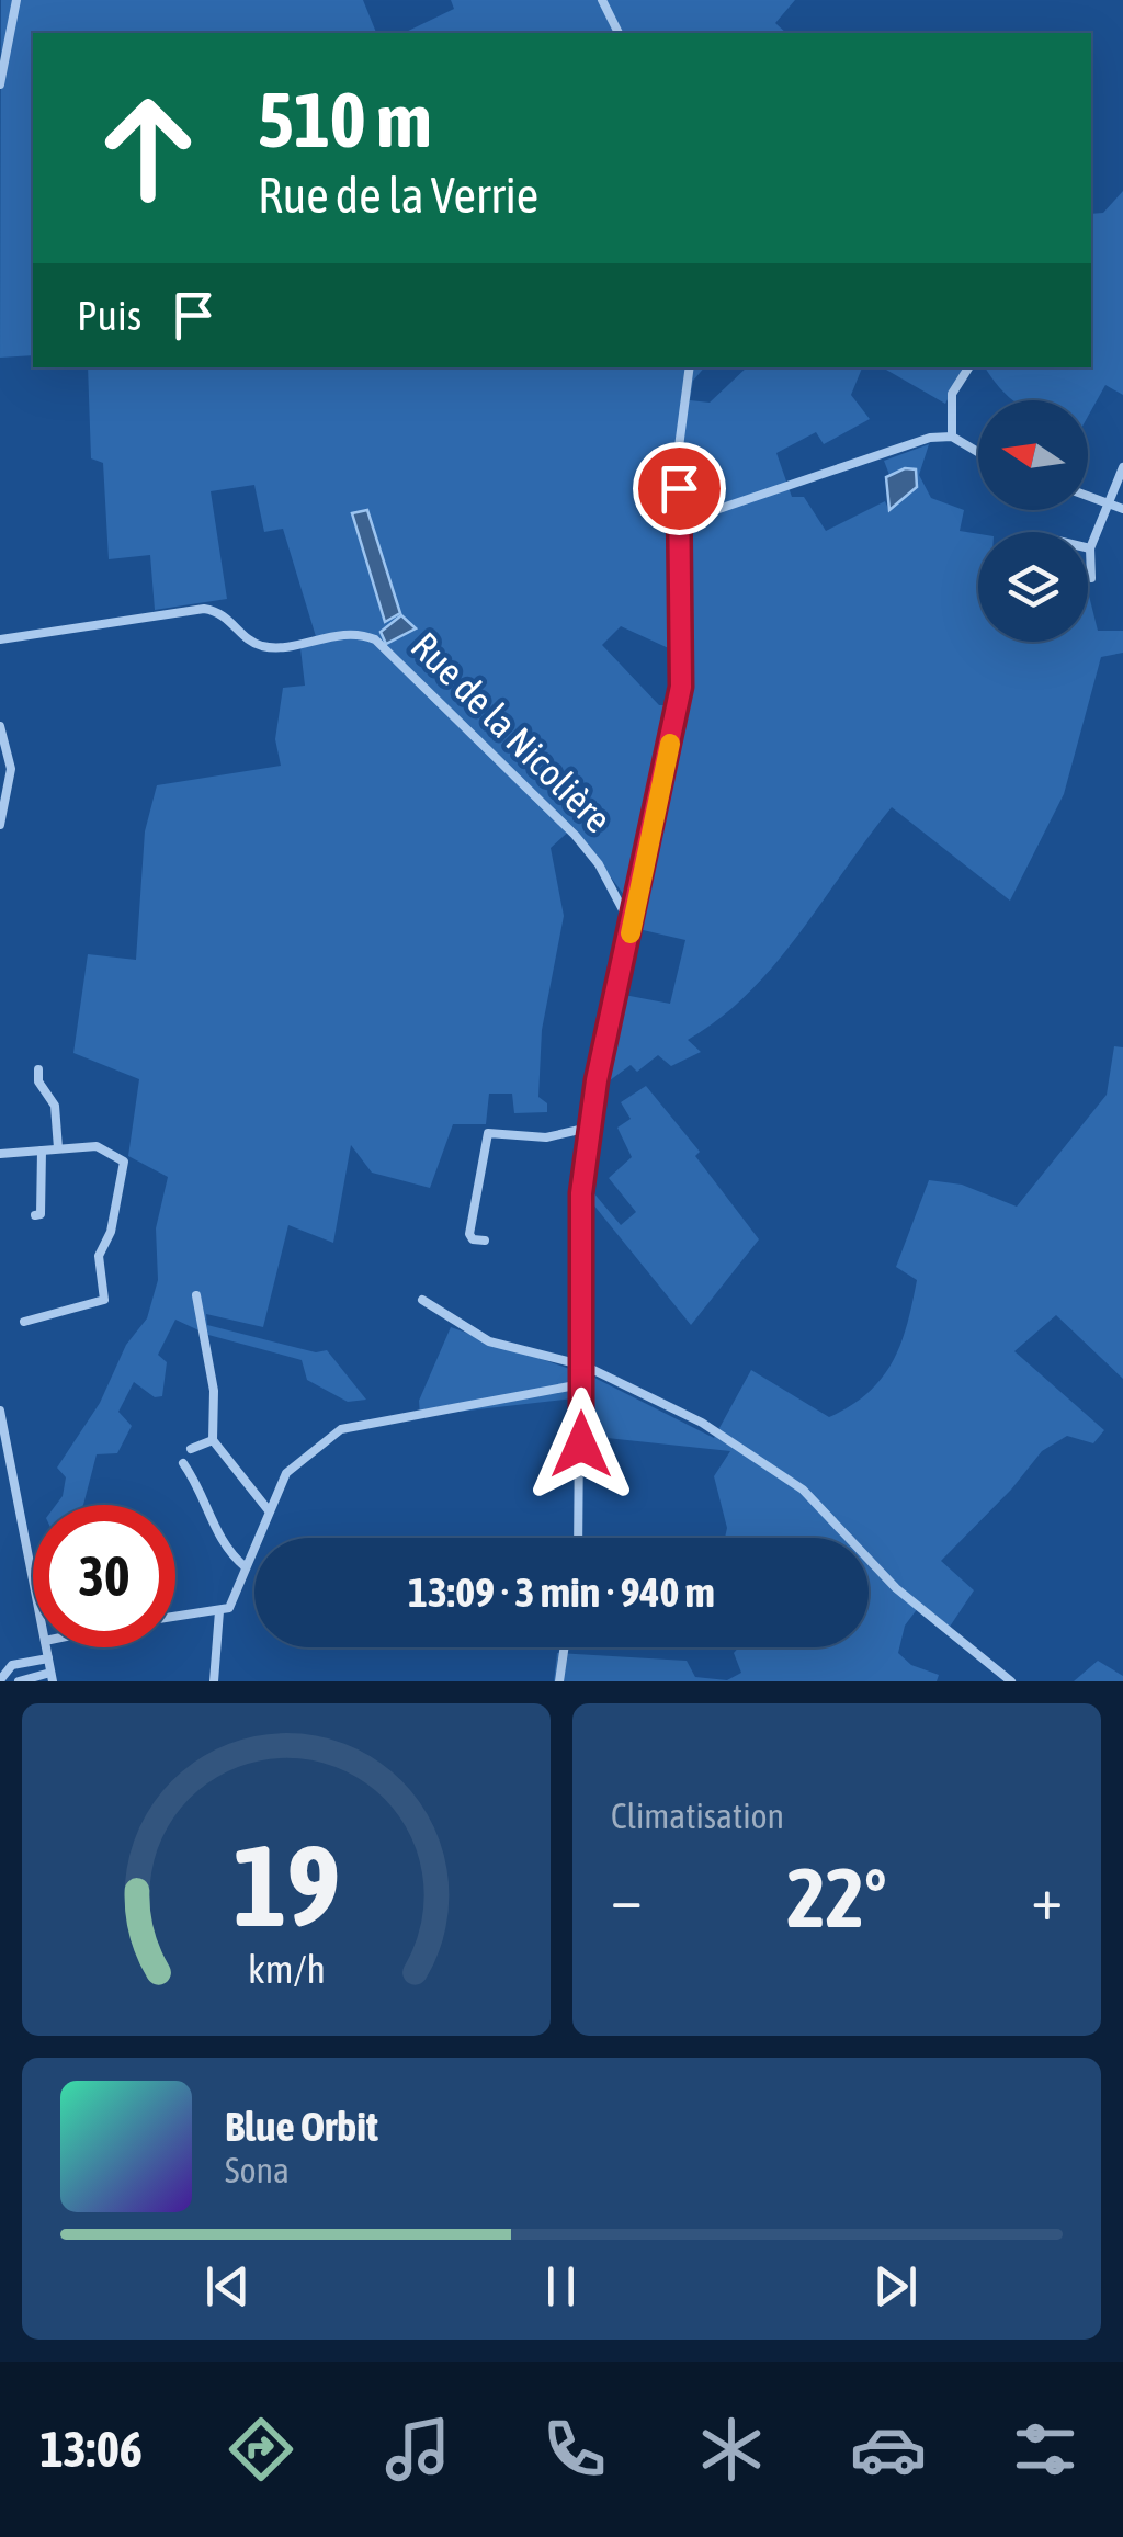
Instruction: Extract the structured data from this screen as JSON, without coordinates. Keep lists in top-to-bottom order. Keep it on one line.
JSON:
{"streets":{"street":["Rue de la Nicolière"]},"north":"left","page":{"turn":["510 m","Rue de la Verrie"],"then":"Puis","limit":"30","trip":"13:09 · 3 min · 940 m","tile":"Climatisation","heat":["−","22°","+"],"song":["Blue Orbit","Sona"],"tabs":"13:06","gauge":["19","km/h"]}}
